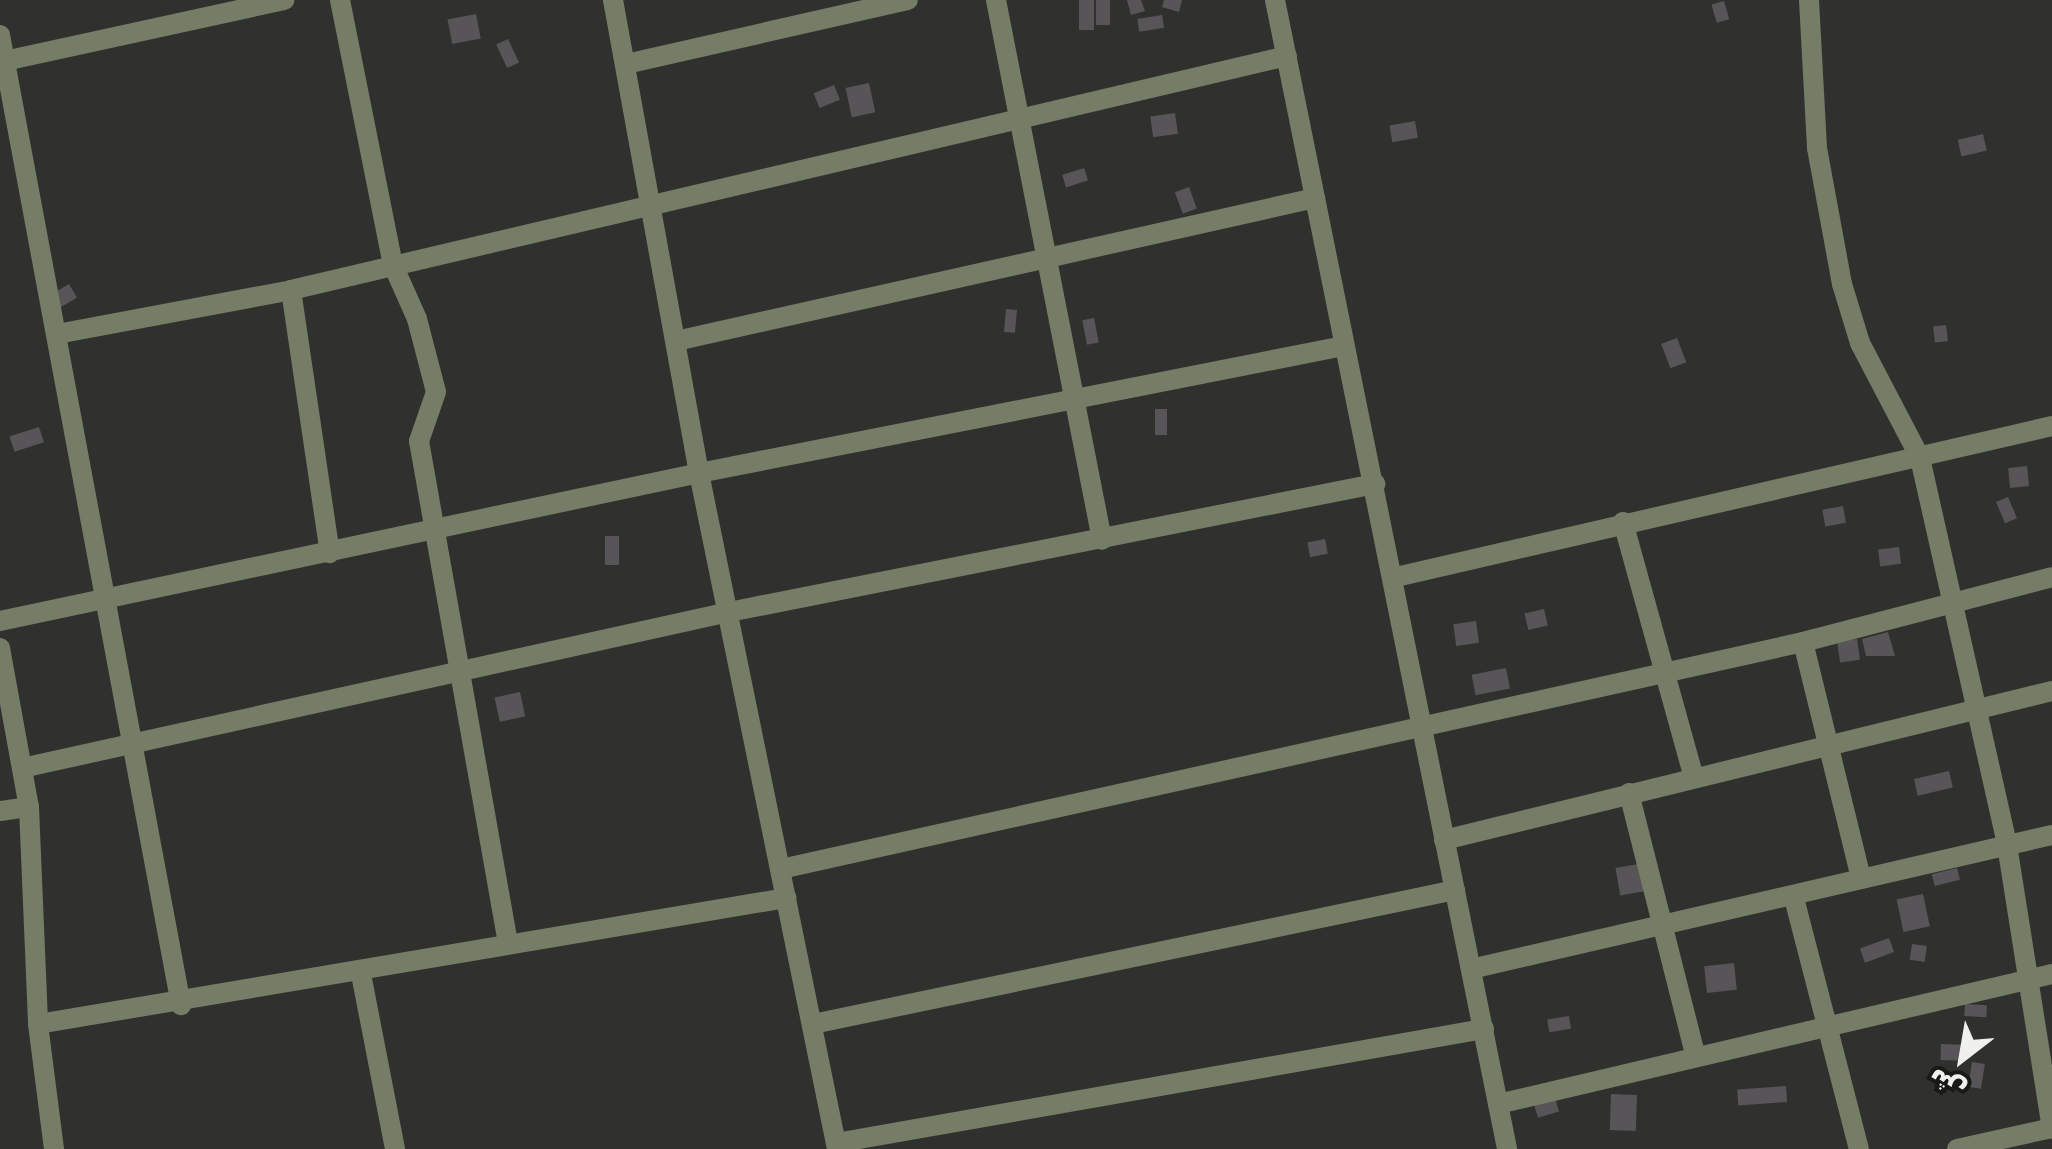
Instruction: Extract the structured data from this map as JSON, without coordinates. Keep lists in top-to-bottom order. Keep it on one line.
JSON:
{"north":"bottom left"}
